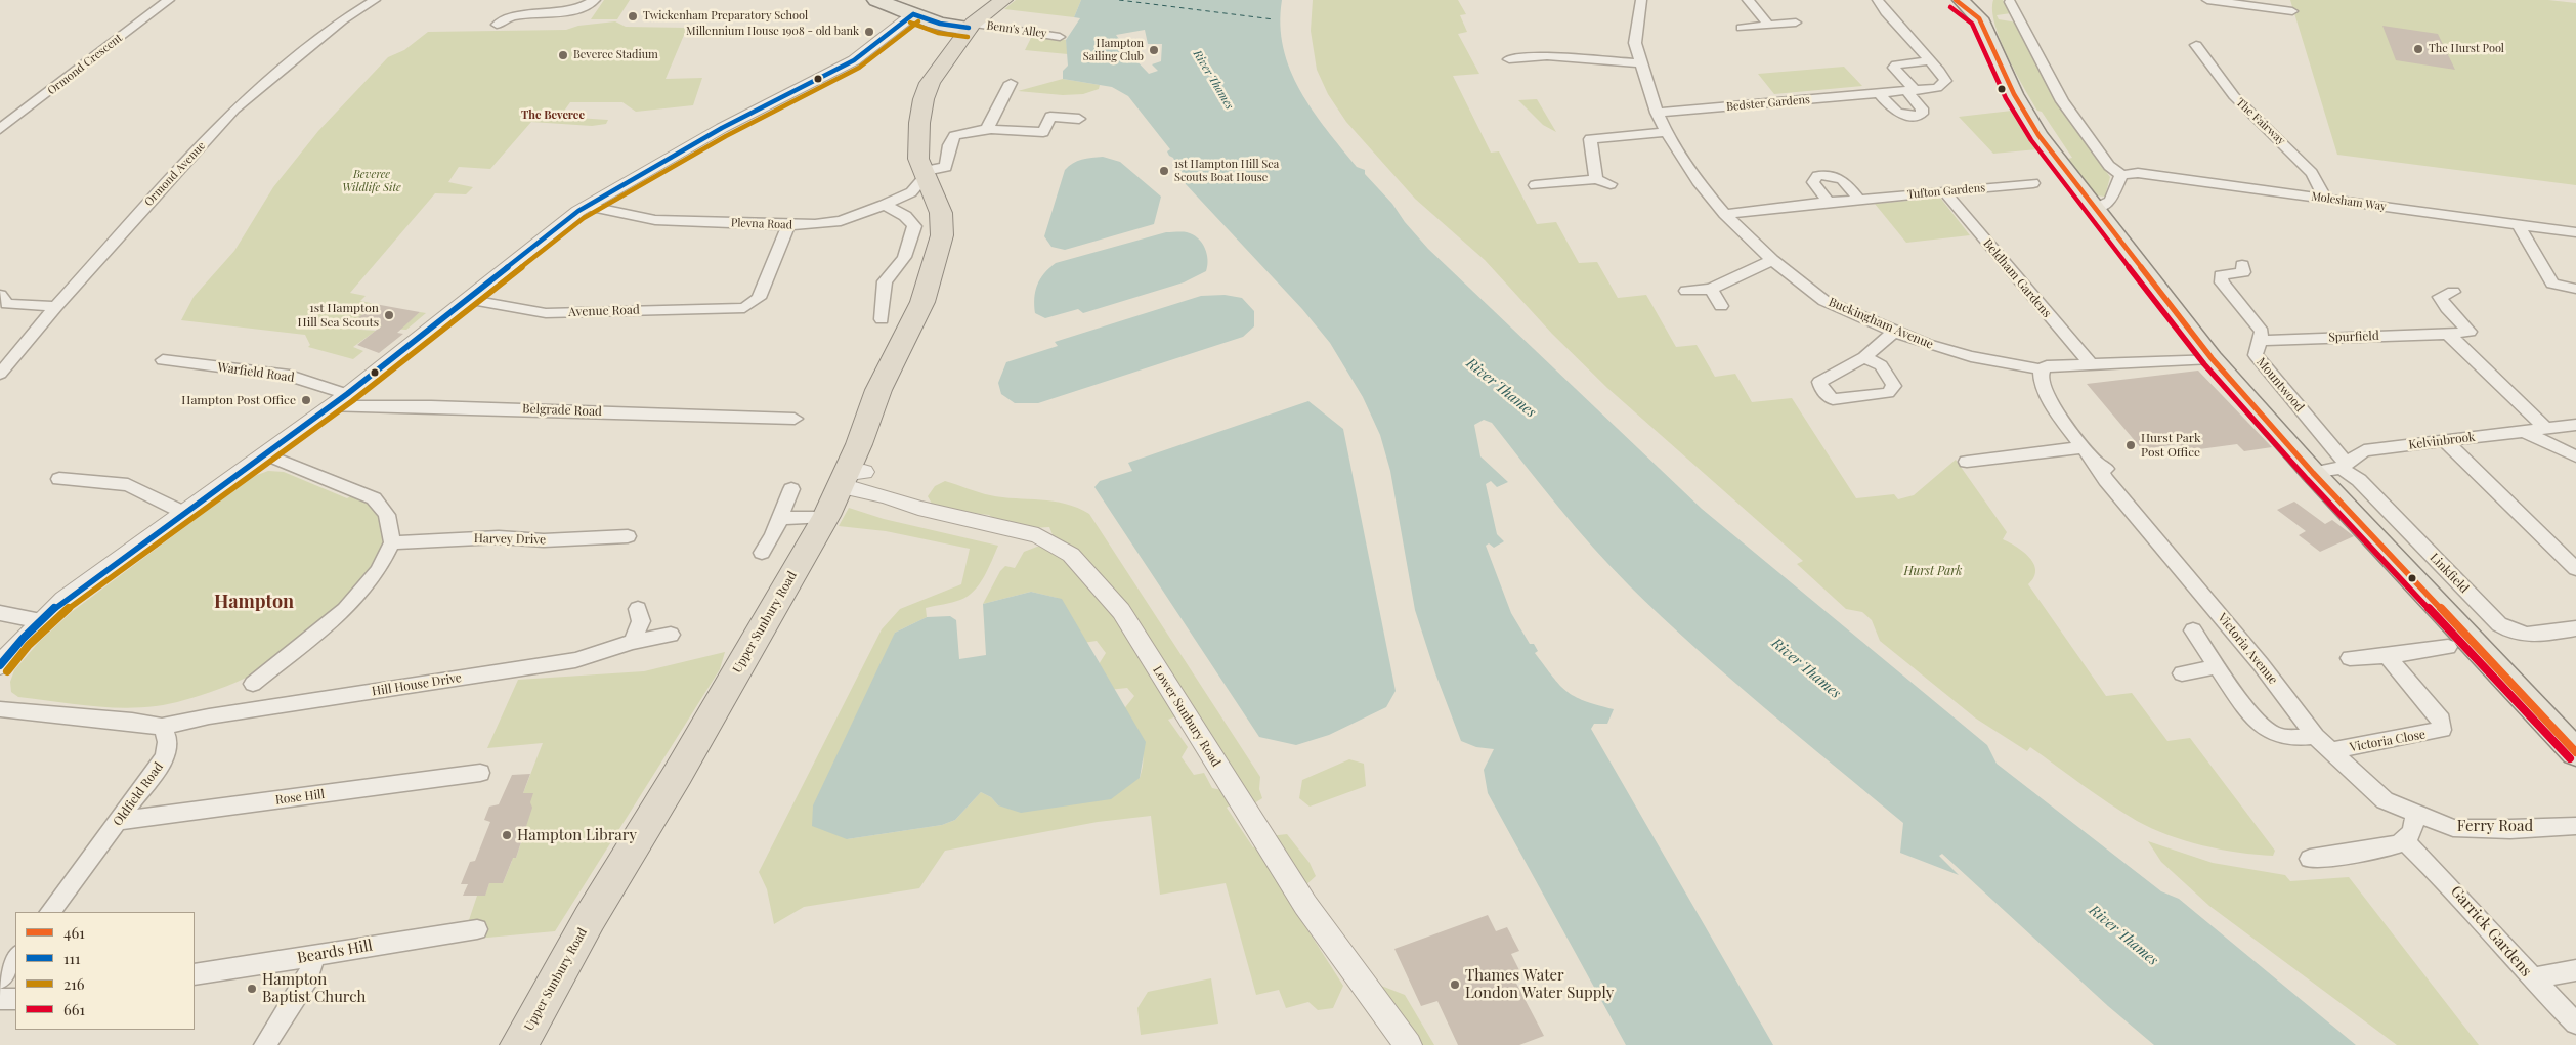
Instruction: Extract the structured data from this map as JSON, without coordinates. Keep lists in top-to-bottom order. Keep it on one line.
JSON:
{"streets":{"highway":["Upper Sunbury Road"],"street":["Benn's Alley","Ormond Crescent","Bedster Gardens","The Fairway","Ormond Avenue","Tufton Gardens","Molesham Way","Plevna Road","Beldham Gardens","Avenue Road","Buckingham Avenue","Spurfield","Warfield Road","Mountwood","Belgrade Road","Kelvinbrook","Harvey Drive","Linkfield","Victoria Avenue","Hill House Drive","Lower Sunbury Road","Victoria Close","Oldfield Road","Rose Hill","Ferry Road","Garrick Gardens","Beards Hill"]},"crossings":[["Benn's Alley","Upper Sunbury Road"],["Bedster Gardens","Buckingham Avenue"],["The Fairway","Molesham Way"],["Tufton Gardens","Beldham Gardens"],["Tufton Gardens","Buckingham Avenue"],["Plevna Road","Upper Sunbury Road"],["Beldham Gardens","Buckingham Avenue"],["Buckingham Avenue","Victoria Avenue"],["Spurfield","Mountwood"],["Mountwood","Kelvinbrook"],["Mountwood","Linkfield"],["Kelvinbrook","Linkfield"],["Upper Sunbury Road","Lower Sunbury Road"],["Victoria Avenue","Victoria Close"],["Victoria Avenue","Ferry Road"],["Hill House Drive","Oldfield Road"],["Oldfield Road","Rose Hill"]],"districts":["The Beveree","Hampton"],"water":["River Thames"],"parks":["Beveree Wildlife Site","Hurst Park"],"places":["Twickenham Preparatory School","Millennium House 1908 - old bank","The Hurst Pool","Hampton Sailing Club","Beveree Stadium","1st Hampton Hill Sea Scouts Boat House","1st Hampton Hill Sea Scouts","Hampton Post Office","Hurst Park Post Office","Hampton Library","Thames Water London Water Supply","Hampton Baptist Church"],"lines":["transit line 461","transit line 661","transit line 111","transit line 216"],"legend":["461","111","216","661"]}
